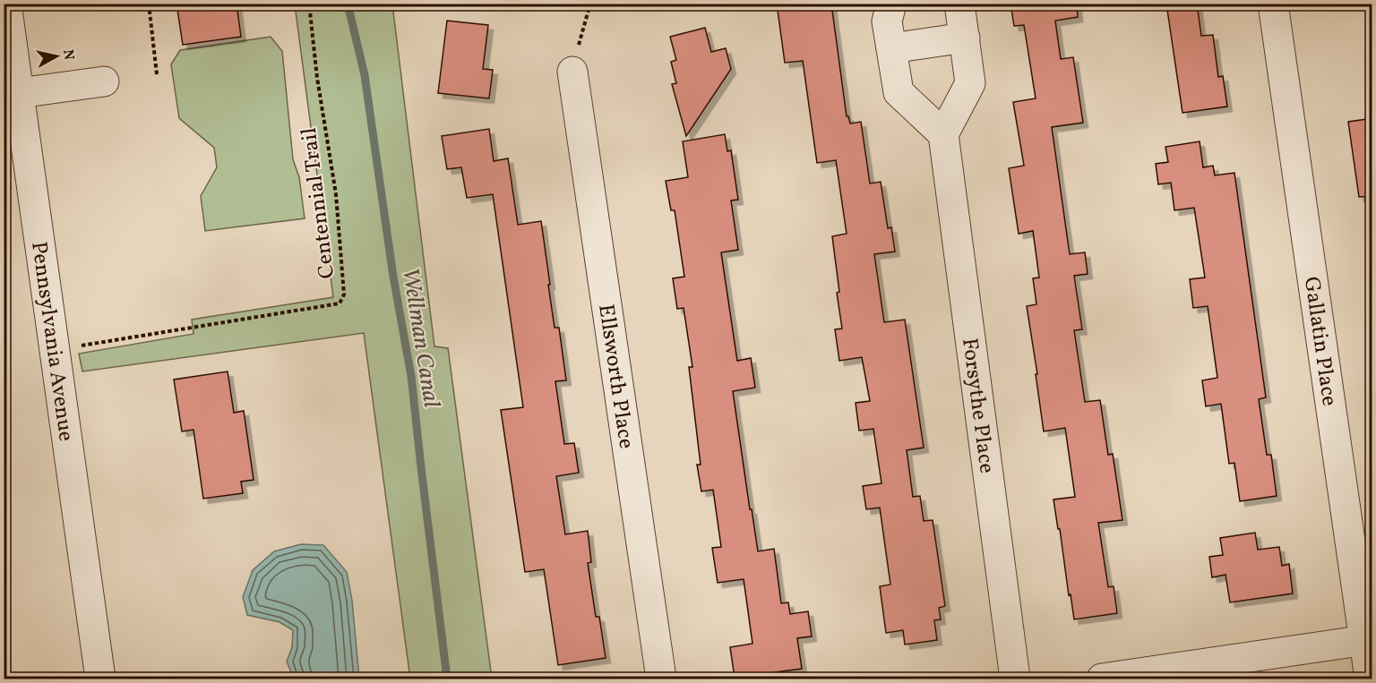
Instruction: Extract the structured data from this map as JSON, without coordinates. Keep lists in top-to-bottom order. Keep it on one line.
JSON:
{"streets":{"street":["Pennsylvania Avenue","Gallatin Place","Ellsworth Place","Forsythe Place"],"path":["Centennial Trail"]},"crossings":[["Centennial Trail","Pennsylvania Avenue"]],"water":["Wellman Canal"],"north":"right"}
